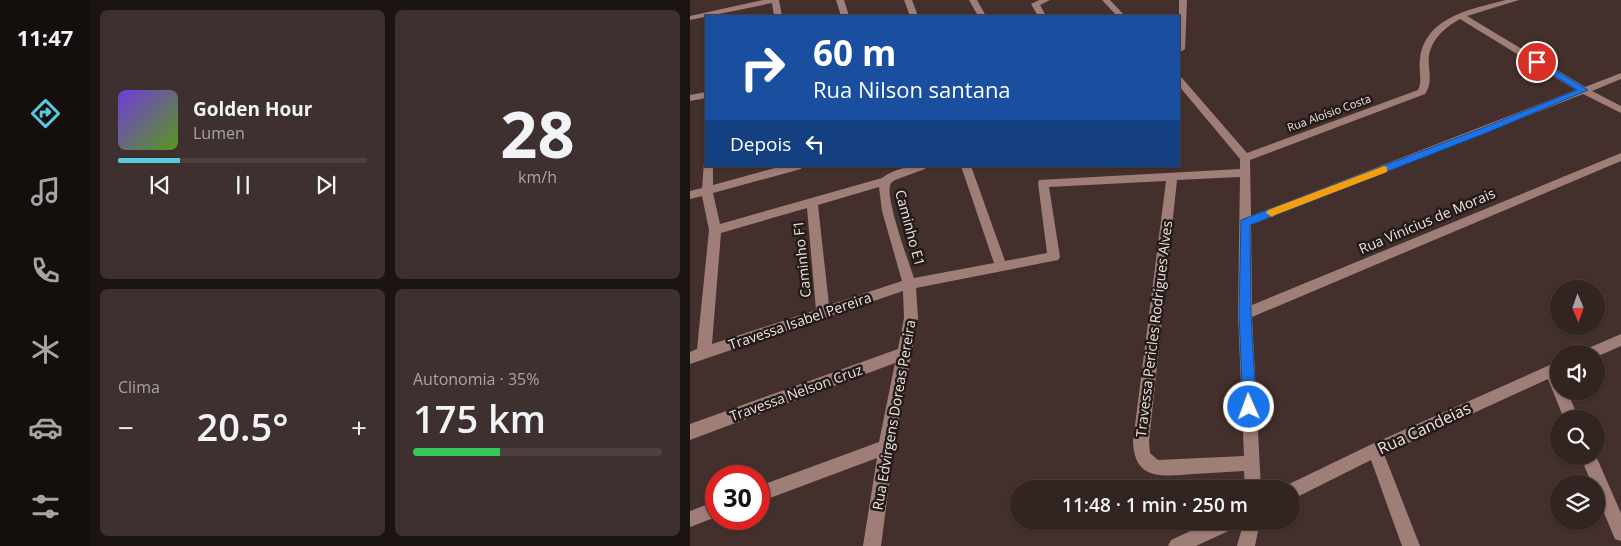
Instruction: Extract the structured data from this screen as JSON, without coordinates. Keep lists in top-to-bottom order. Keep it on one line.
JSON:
{"streets":{"street":["Rua Aloísio Costa","Rua Vinícius de Morais","Caminho E1","Caminho F1","Travessa Isabel Pereira","Travessa Pericles Rodrigues Alves","Travessa Nelson Cruz","Rua Edvirgens Doreas Pereira","Rua Candeias"]},"crossings":[["Caminho E1","Travessa Isabel Pereira"],["Caminho E1","Rua Edvirgens Doreas Pereira"],["Caminho F1","Travessa Isabel Pereira"],["Travessa Isabel Pereira","Travessa Pericles Rodrigues Alves"],["Travessa Isabel Pereira","Rua Edvirgens Doreas Pereira"],["Travessa Nelson Cruz","Rua Edvirgens Doreas Pereira"]],"north":"bottom","page":{"tabs":"11:47","tile":[["28","km/h"],"Clima",["Autonomia · 35%","175 km"]],"turn":["60 m","Rua Nilson santana"],"song":["Golden Hour","Lumen"],"then":"Depois","heat":["−","20.5°","+"],"limit":"30","trip":"11:48 · 1 min · 250 m"}}
